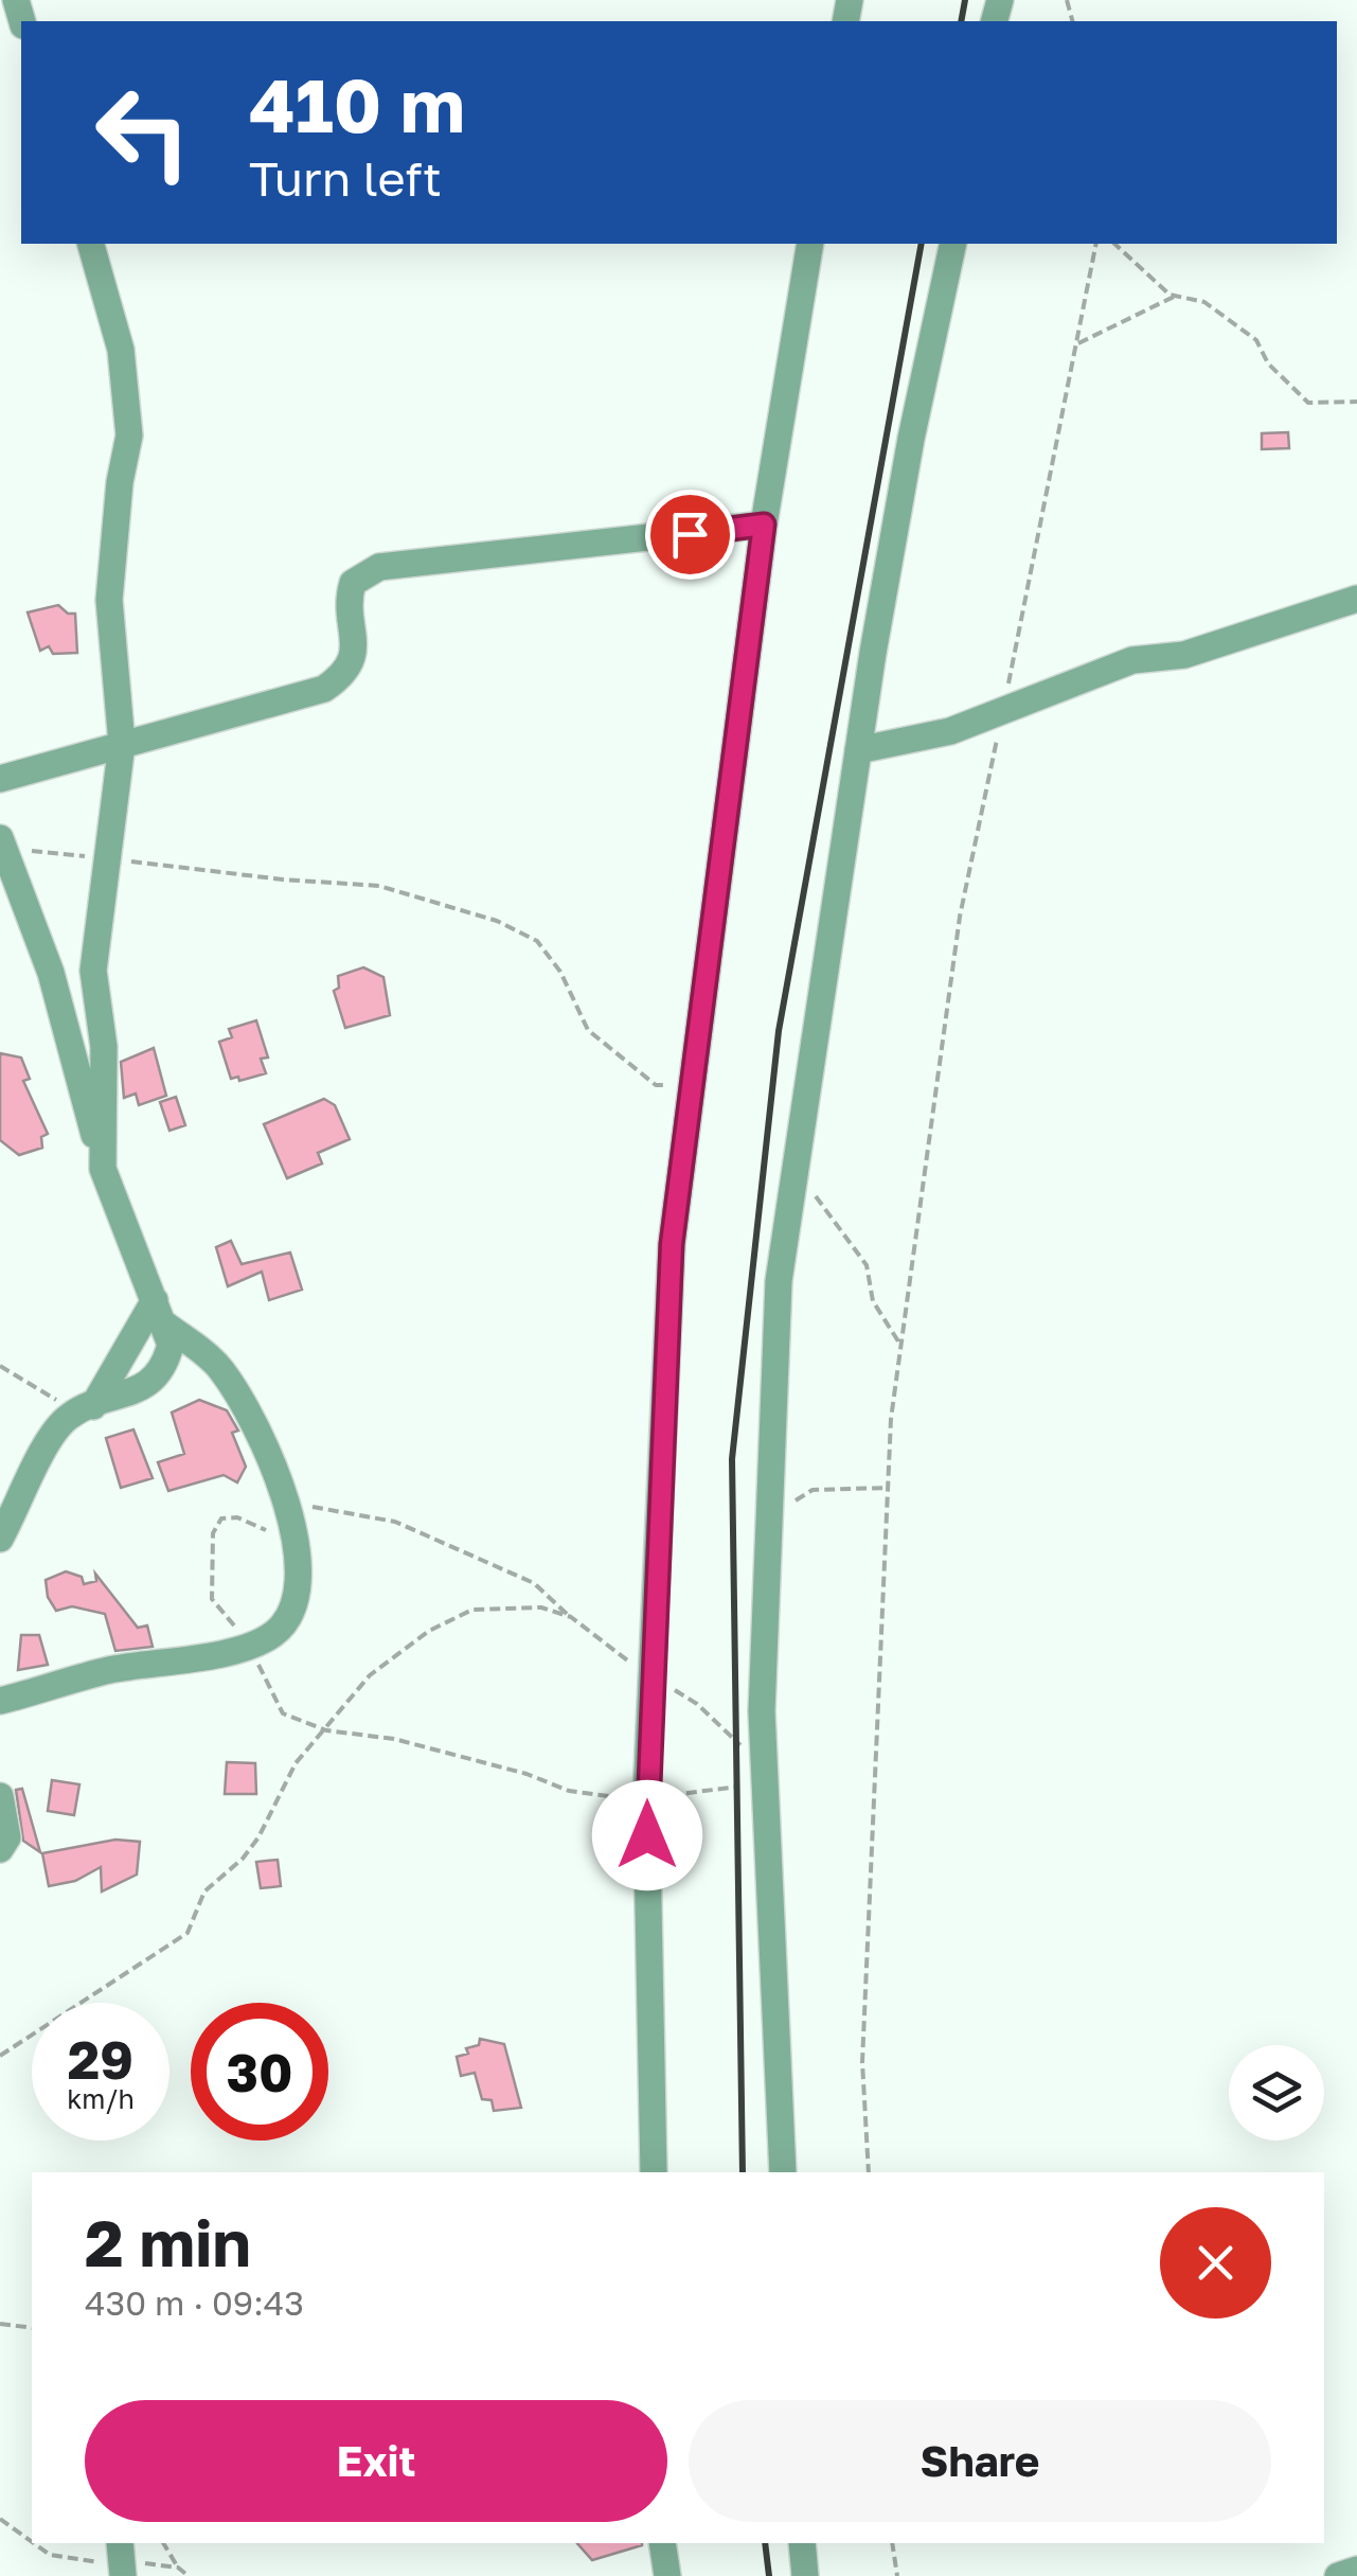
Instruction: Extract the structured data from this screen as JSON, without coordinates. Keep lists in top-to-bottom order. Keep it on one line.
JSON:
{"page":{"turn":["410 m","Turn left"],"speed":"29 km/h","limit":"30","heading":["2 min","430 m · 09:43"],"buttons":["Exit","Share"]}}
